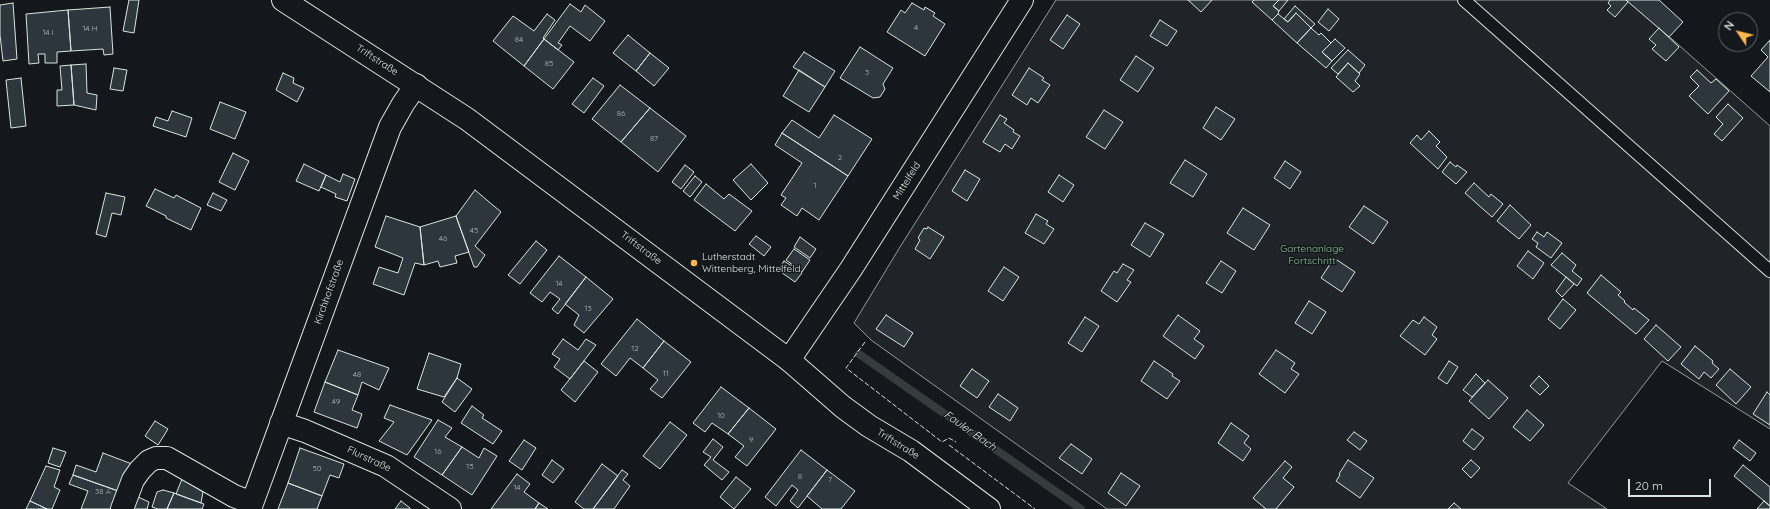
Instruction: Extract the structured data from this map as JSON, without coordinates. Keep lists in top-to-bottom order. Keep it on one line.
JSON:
{"streets":{"street":["Triftstraße","Mittelfeld","Kirchhofstraße","Flurstraße"]},"crossings":[["Triftstraße","Mittelfeld"],["Triftstraße","Kirchhofstraße"],["Kirchhofstraße","Flurstraße"]],"water":["Fauler Bach"],"parks":["Gartenanlage Fortschritt"],"places":["Lutherstadt Wittenberg, Mittelfeld"],"house_numbers":["4","14 H","14 I","84","85","3","86","87","2","1","45","46","14","13","12","11","48","49","10","9","16","15","50","8","7","14","38 A"],"scale_bar":"20 m","north":"top left"}
